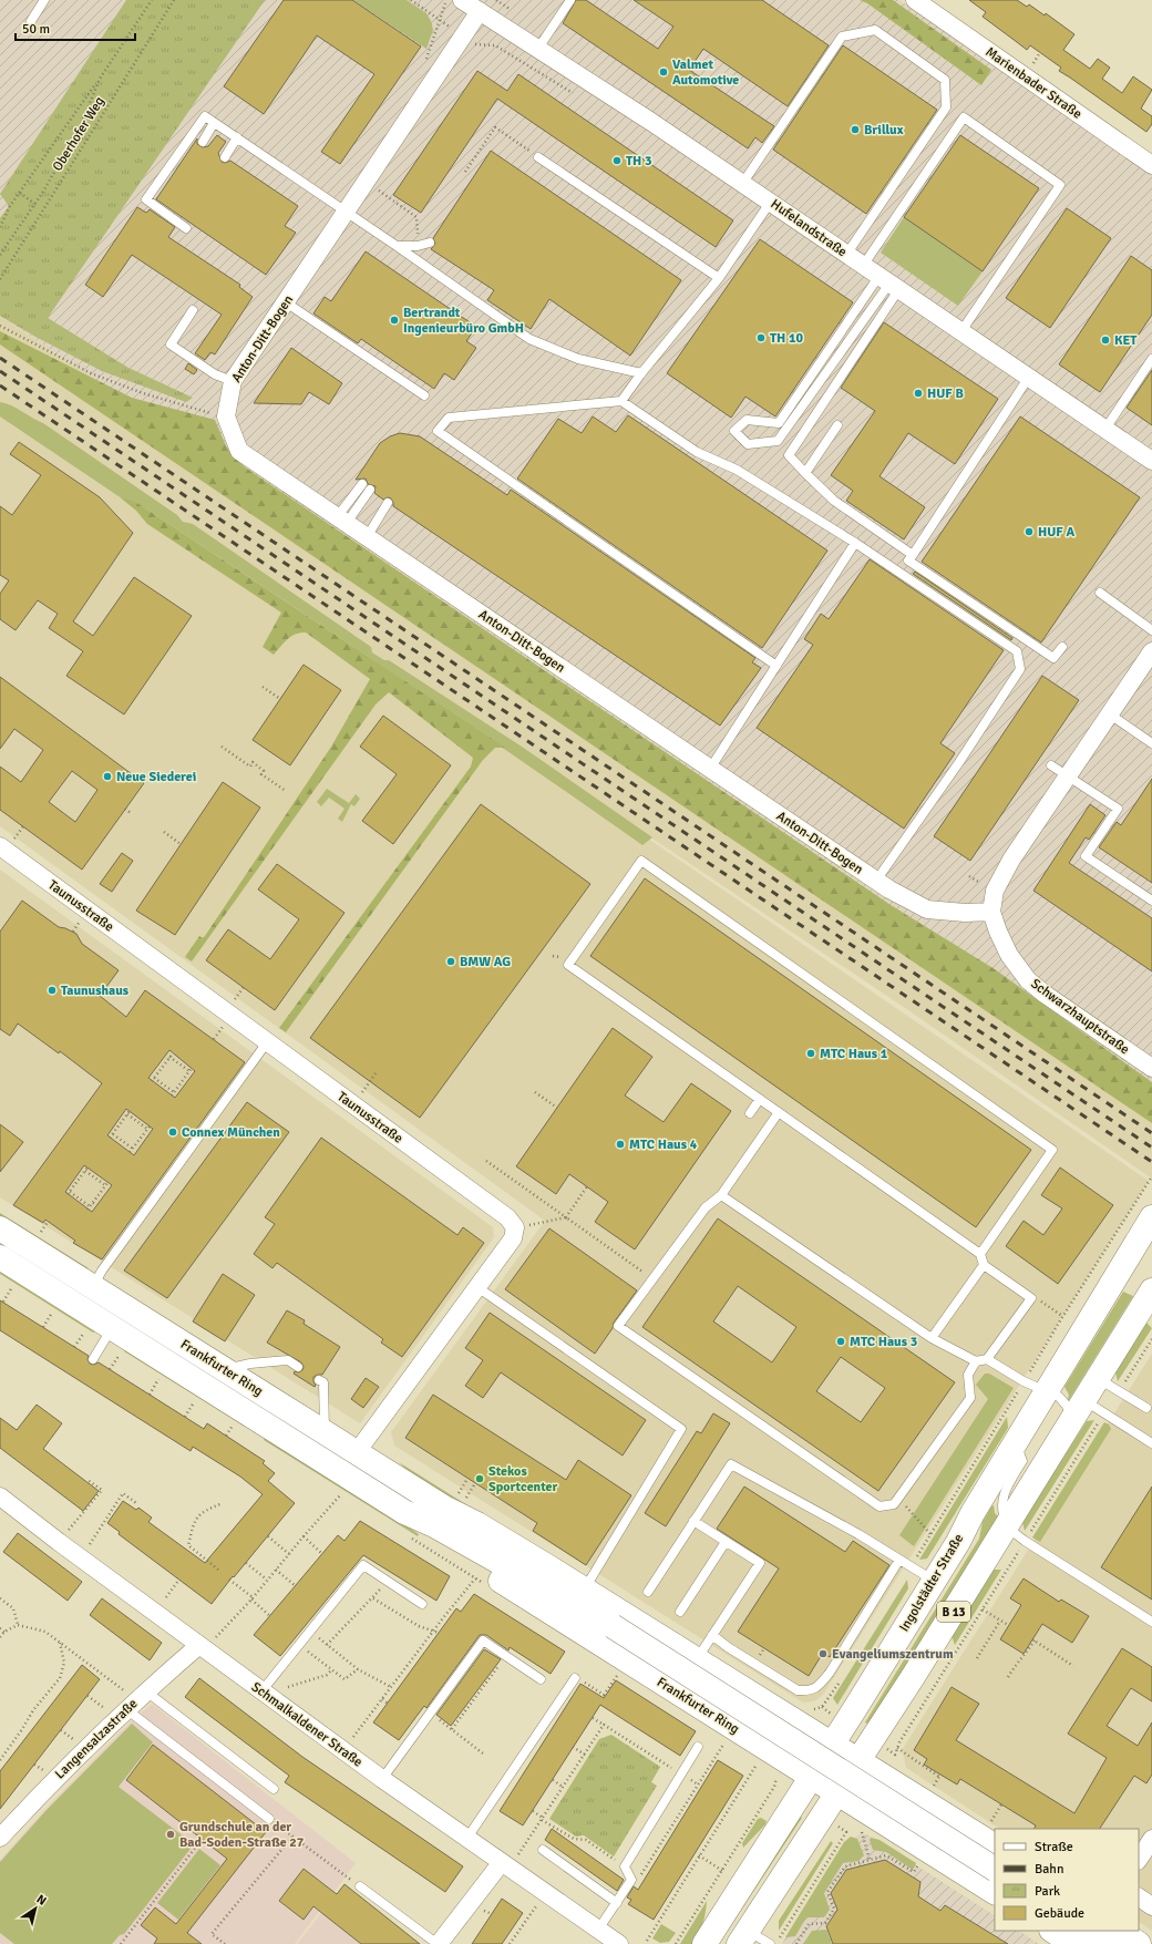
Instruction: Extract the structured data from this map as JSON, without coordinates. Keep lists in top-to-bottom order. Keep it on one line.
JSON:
{"streets":{"main road":["Frankfurter Ring","Ingolstädter Straße","B 13"],"street":["Marienbader Straße","Hufelandstraße","Anton-Ditt-Bogen","Taunusstraße","Schwarzhauptstraße","Schmalkaldener Straße","Langensalzastraße"],"path":["Oberhofer Weg"]},"crossings":[["Hufelandstraße","Anton-Ditt-Bogen"],["Anton-Ditt-Bogen","Schwarzhauptstraße"],["Frankfurter Ring","Ingolstädter Straße"],["Frankfurter Ring","B 13"],["Schmalkaldener Straße","Langensalzastraße"]],"places":["Valmet Automotive","Brillux","TH 3","Bertrandt Ingenieurbüro GmbH","TH 10","KET","HUF B","HUF A","Neue Siederei","BMW AG","Taunushaus","MTC Haus 1","Connex München","MTC Haus 4","MTC Haus 3","Stekos Sportcenter","Evangeliumszentrum","Grundschule an der Bad-Soden-Straße 27"],"legend":["Straße","Bahn","Park","Gebäude"],"scale_bar":"50 m","north":"top right"}
